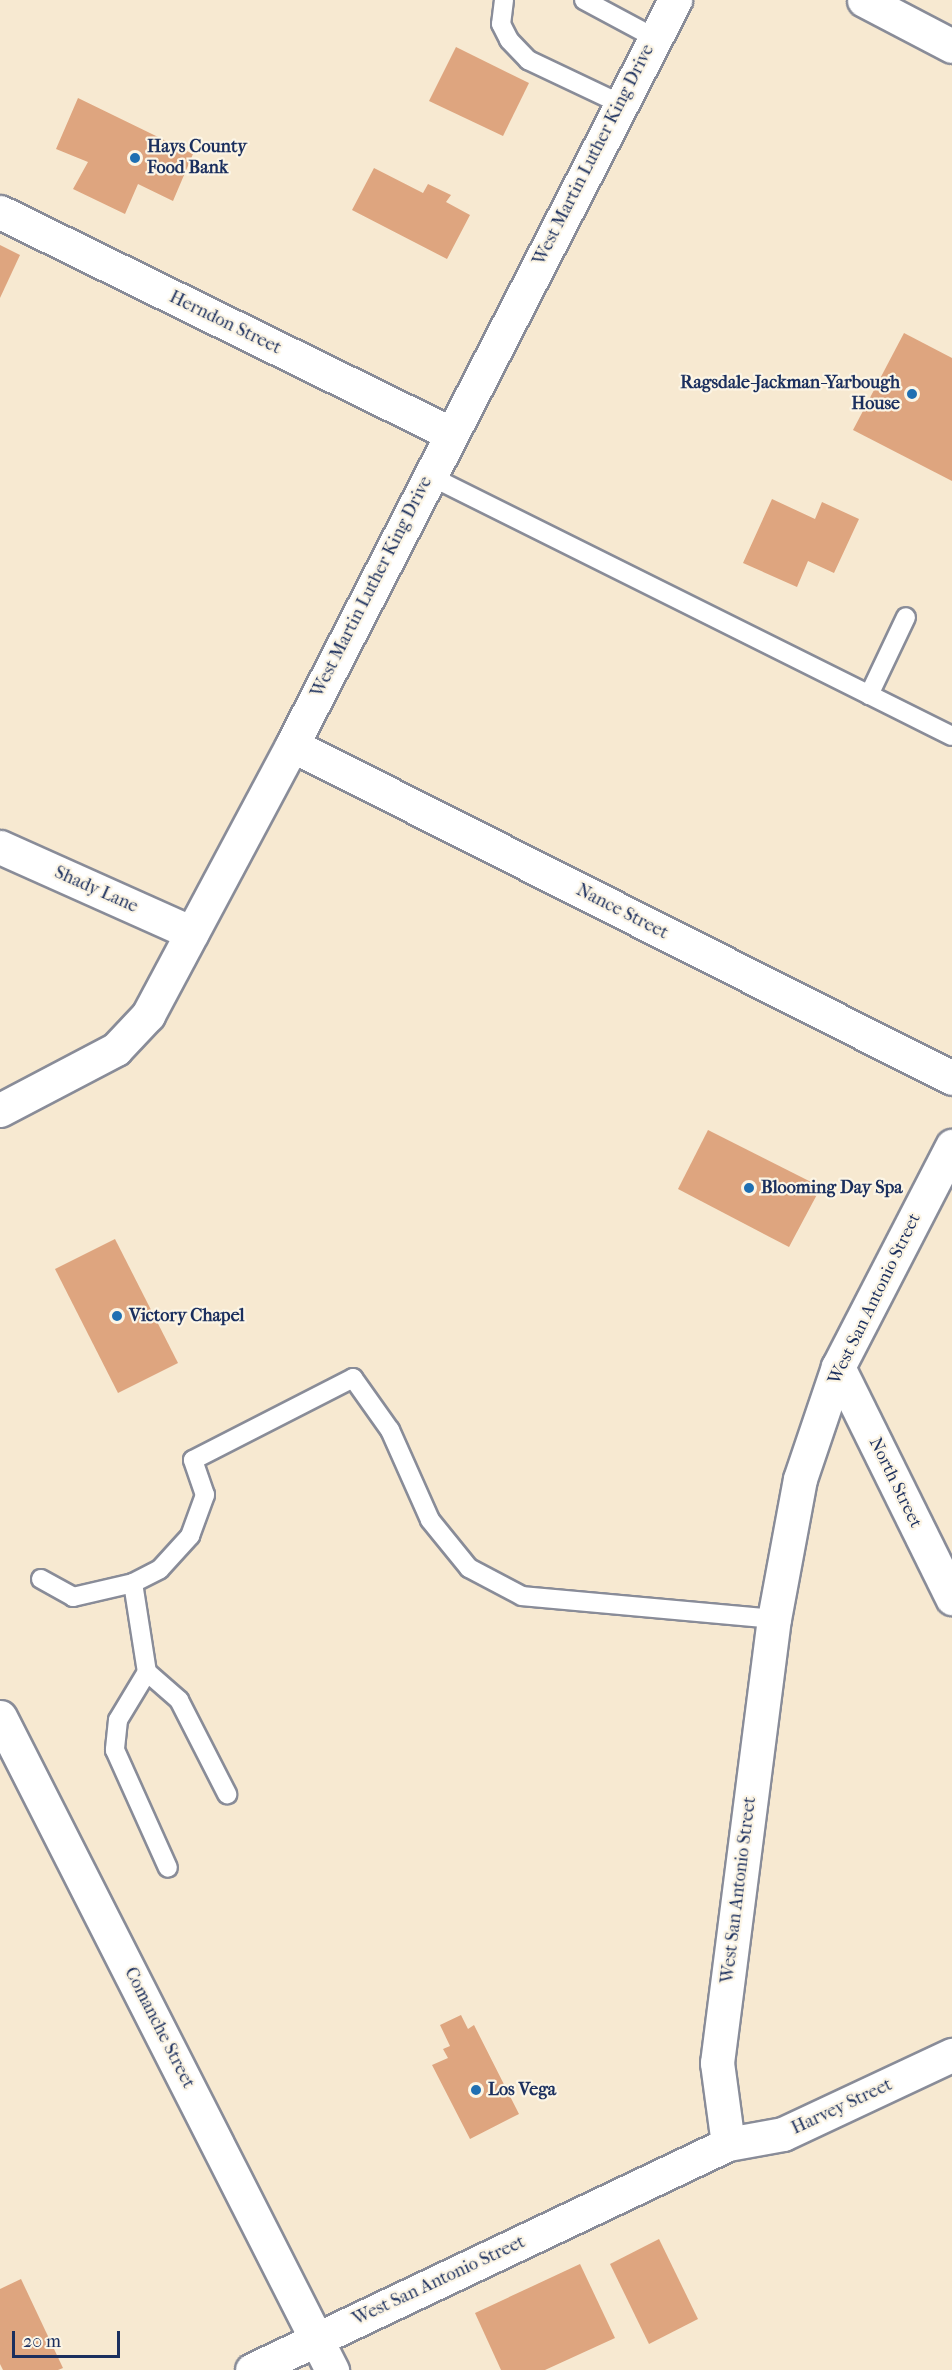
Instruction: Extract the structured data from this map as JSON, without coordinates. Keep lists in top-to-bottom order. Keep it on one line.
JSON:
{"streets":{"street":["West Martin Luther King Drive","Herndon Street","Shady Lane","Nance Street","West San Antonio Street","North Street","Comanche Street","Harvey Street"]},"crossings":[["West Martin Luther King Drive","Herndon Street"],["West Martin Luther King Drive","Shady Lane"],["West Martin Luther King Drive","Nance Street"],["West San Antonio Street","North Street"],["West San Antonio Street","Comanche Street"],["West San Antonio Street","Harvey Street"]],"places":["Hays County Food Bank","Ragsdale-Jackman-Yarbough House","Blooming Day Spa","Victory Chapel","Los Vega"],"scale_bar":"20 m"}
